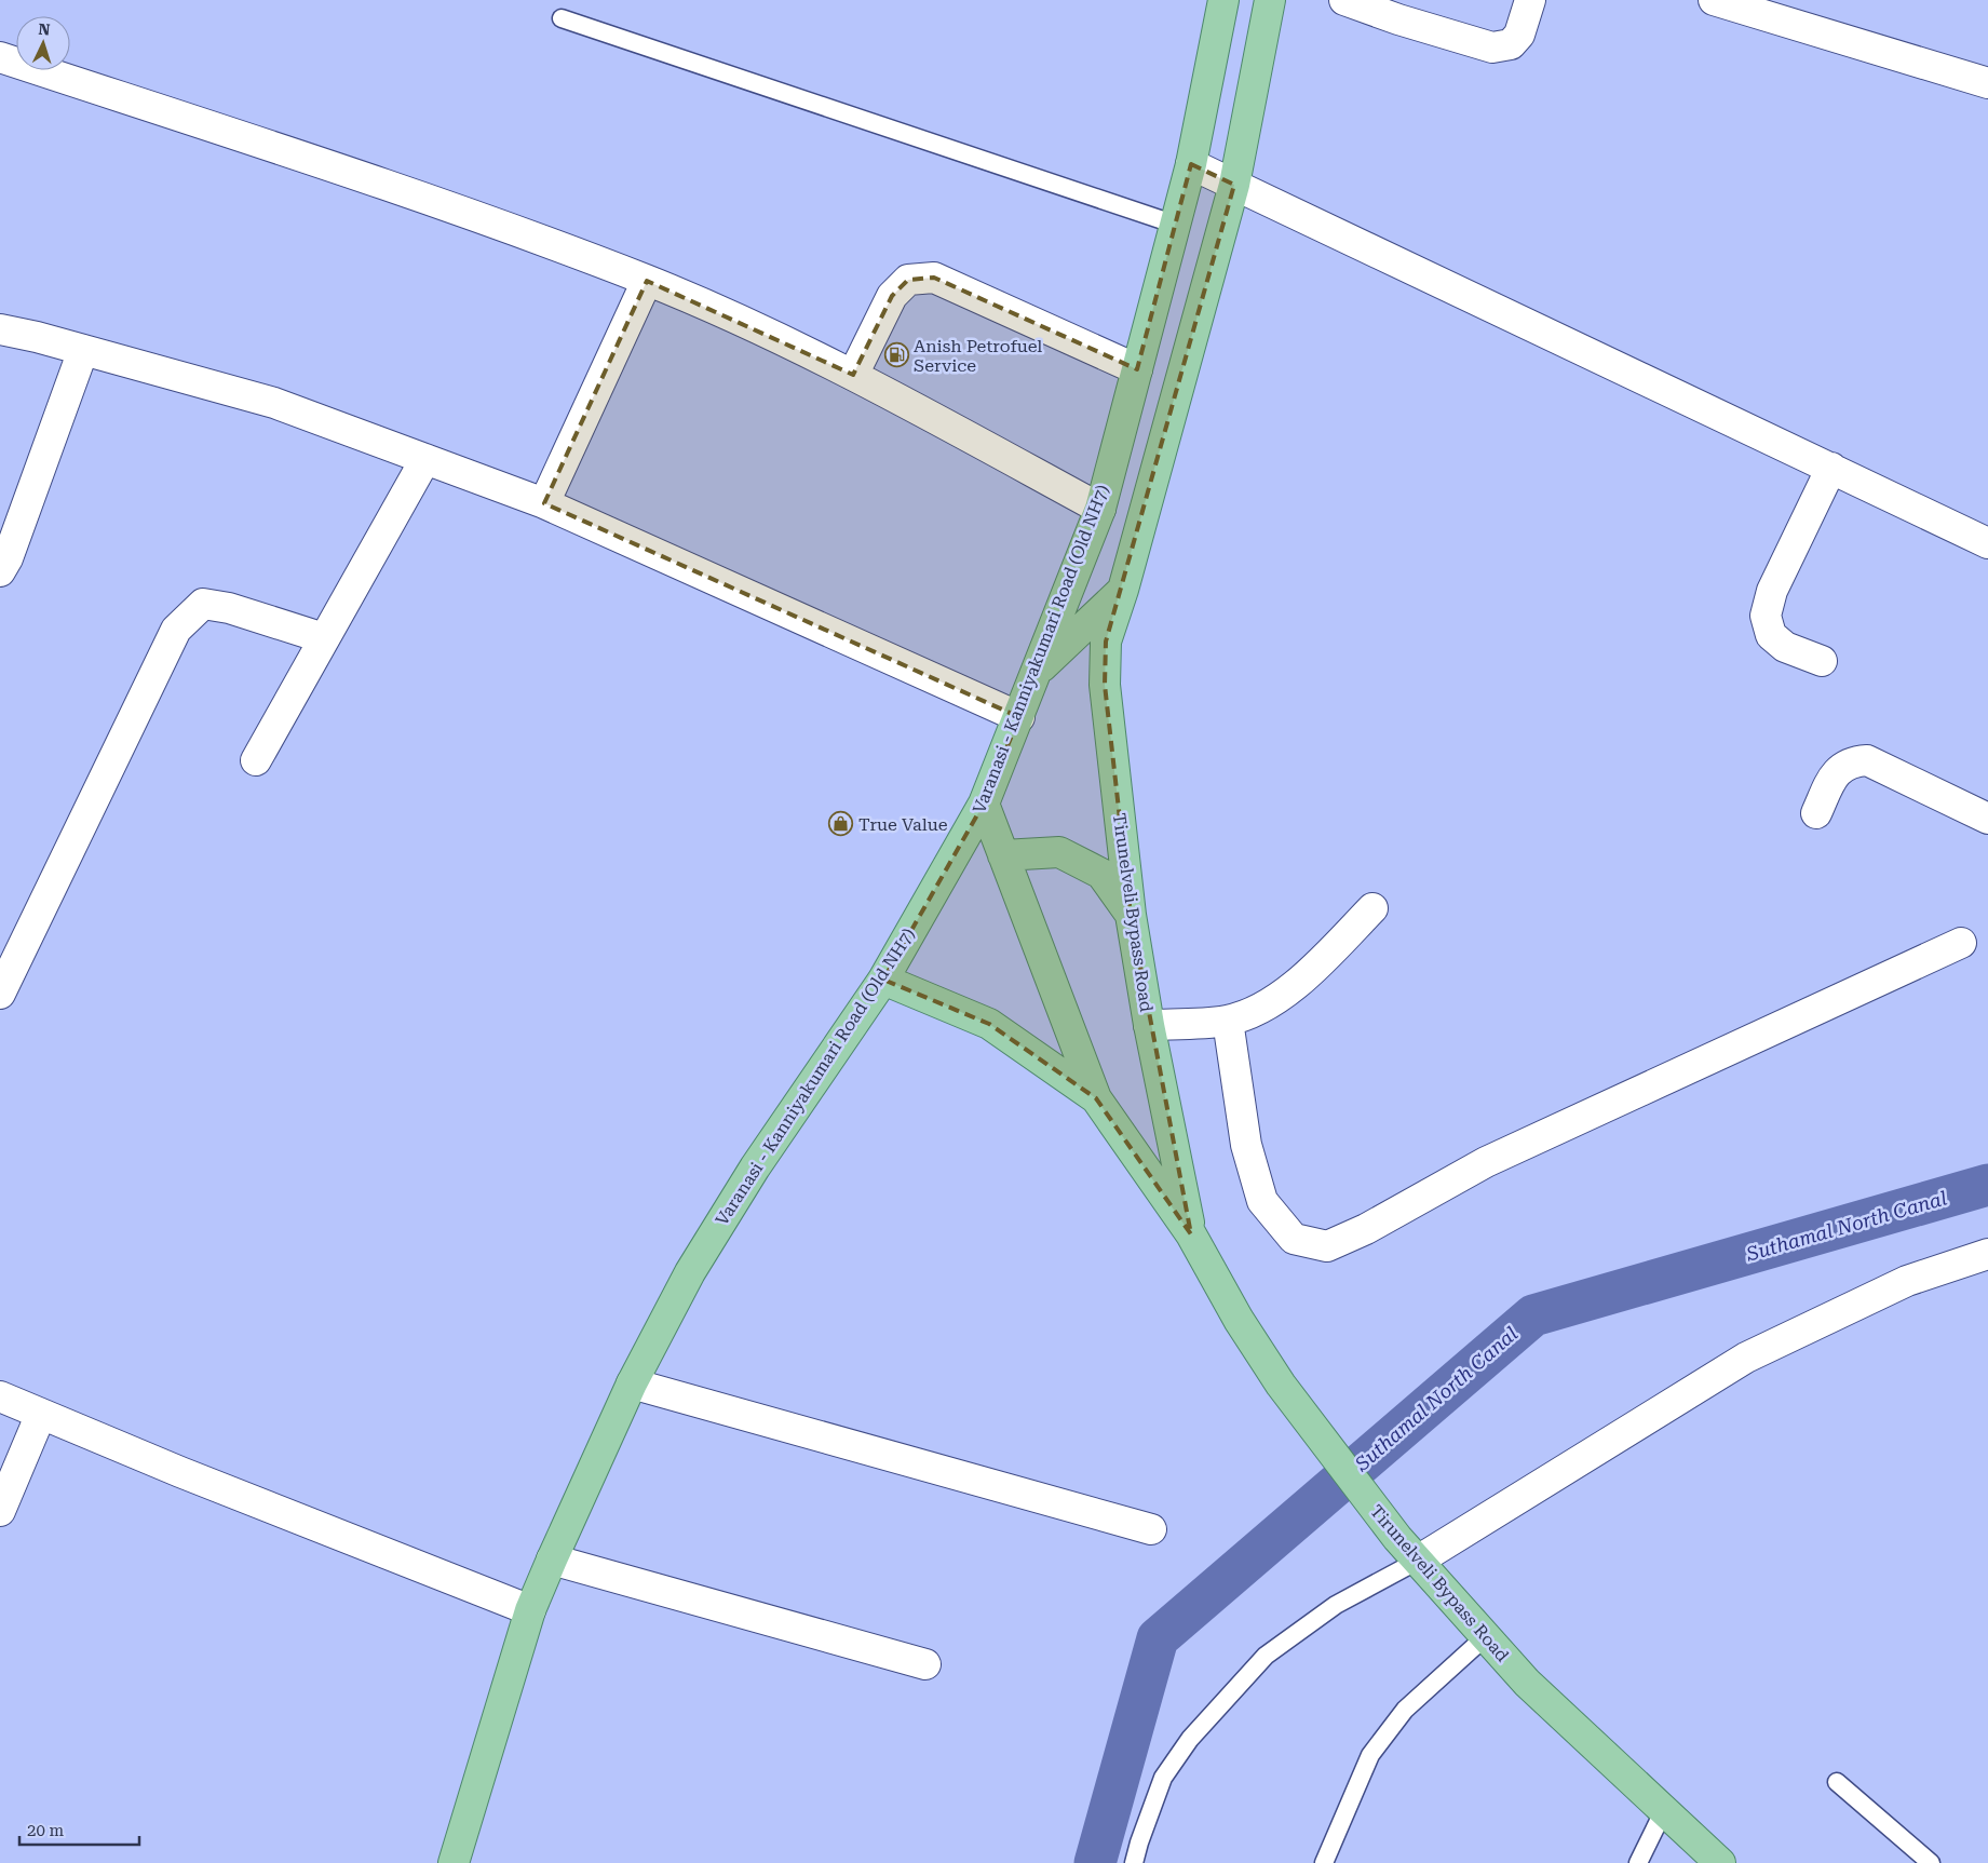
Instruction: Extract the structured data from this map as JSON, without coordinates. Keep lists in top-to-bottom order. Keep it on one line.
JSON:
{"streets":{"main road":["Varanasi - Kanniyakumari Road (Old NH7)","Tirunelveli Bypass Road"]},"crossings":[["Varanasi - Kanniyakumari Road (Old NH7)","Tirunelveli Bypass Road"]],"water":["Suthamal North Canal"],"places":{"fuel station":["Anish Petrofuel Service"],"shop":["True Value"]},"scale_bar":"20 m","north":"top"}
